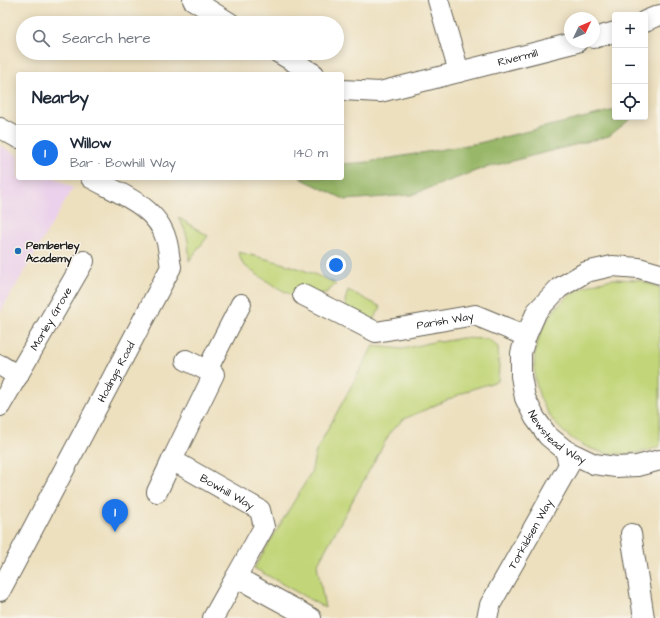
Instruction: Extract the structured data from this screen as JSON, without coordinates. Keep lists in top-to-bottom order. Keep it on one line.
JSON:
{"streets":{"street":["Rivermill","Morley Grove","Parish Way","Hodings Road","Newstead Way","Bowhill Way","Torkildsen Way"]},"crossings":[["Parish Way","Newstead Way"],["Newstead Way","Torkildsen Way"]],"places":["Pemberley Academy"],"north":"top right","page":{"map_buttons":["+","−"],"search":"Search here","heading":"Nearby","list":[{"mark":"1","name":"Willow","note":"Bar · Bowhill Way","value":"140 m"}],"pins":"1"}}
